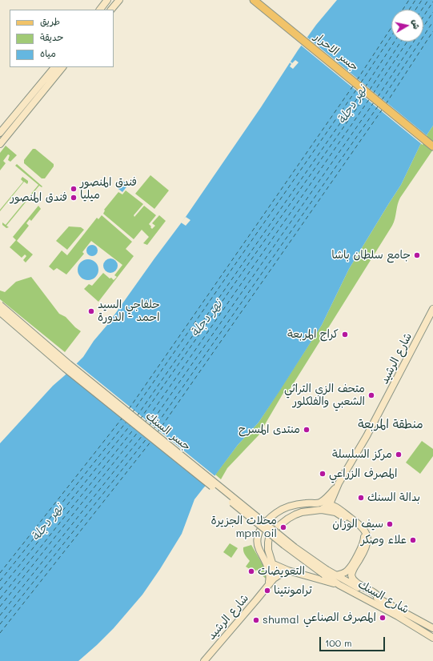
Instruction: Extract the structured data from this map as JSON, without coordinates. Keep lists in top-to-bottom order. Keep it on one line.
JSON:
{"streets":{"main road":["جسر الاحرار","شارع الرشيد","جسر السنك","شارع السنك"]},"crossings":[["جسر السنك","شارع السنك"]],"districts":["منطقة المربعة"],"water":["نهر دجلة"],"places":["فندق المنصور ميليا","فندق المنصور","جامع سلطان باشا","حلفاجي السيد احمد - الدورة","كراج المربعة","متحف الزي التراثي الشعبي والفلكلور","منتدى المسرح","مركز السلسلة","المصرف الزراعي","بدالة السنك","سيف الوزان","محلات الجزيرة mpm oil","علاء وصكر","التعويضات","ترامونتينا","المصرف الصناعي","shumal"],"legend":["طريق","حديقة","مياه"],"scale_bar":"100 m","north":"right"}
